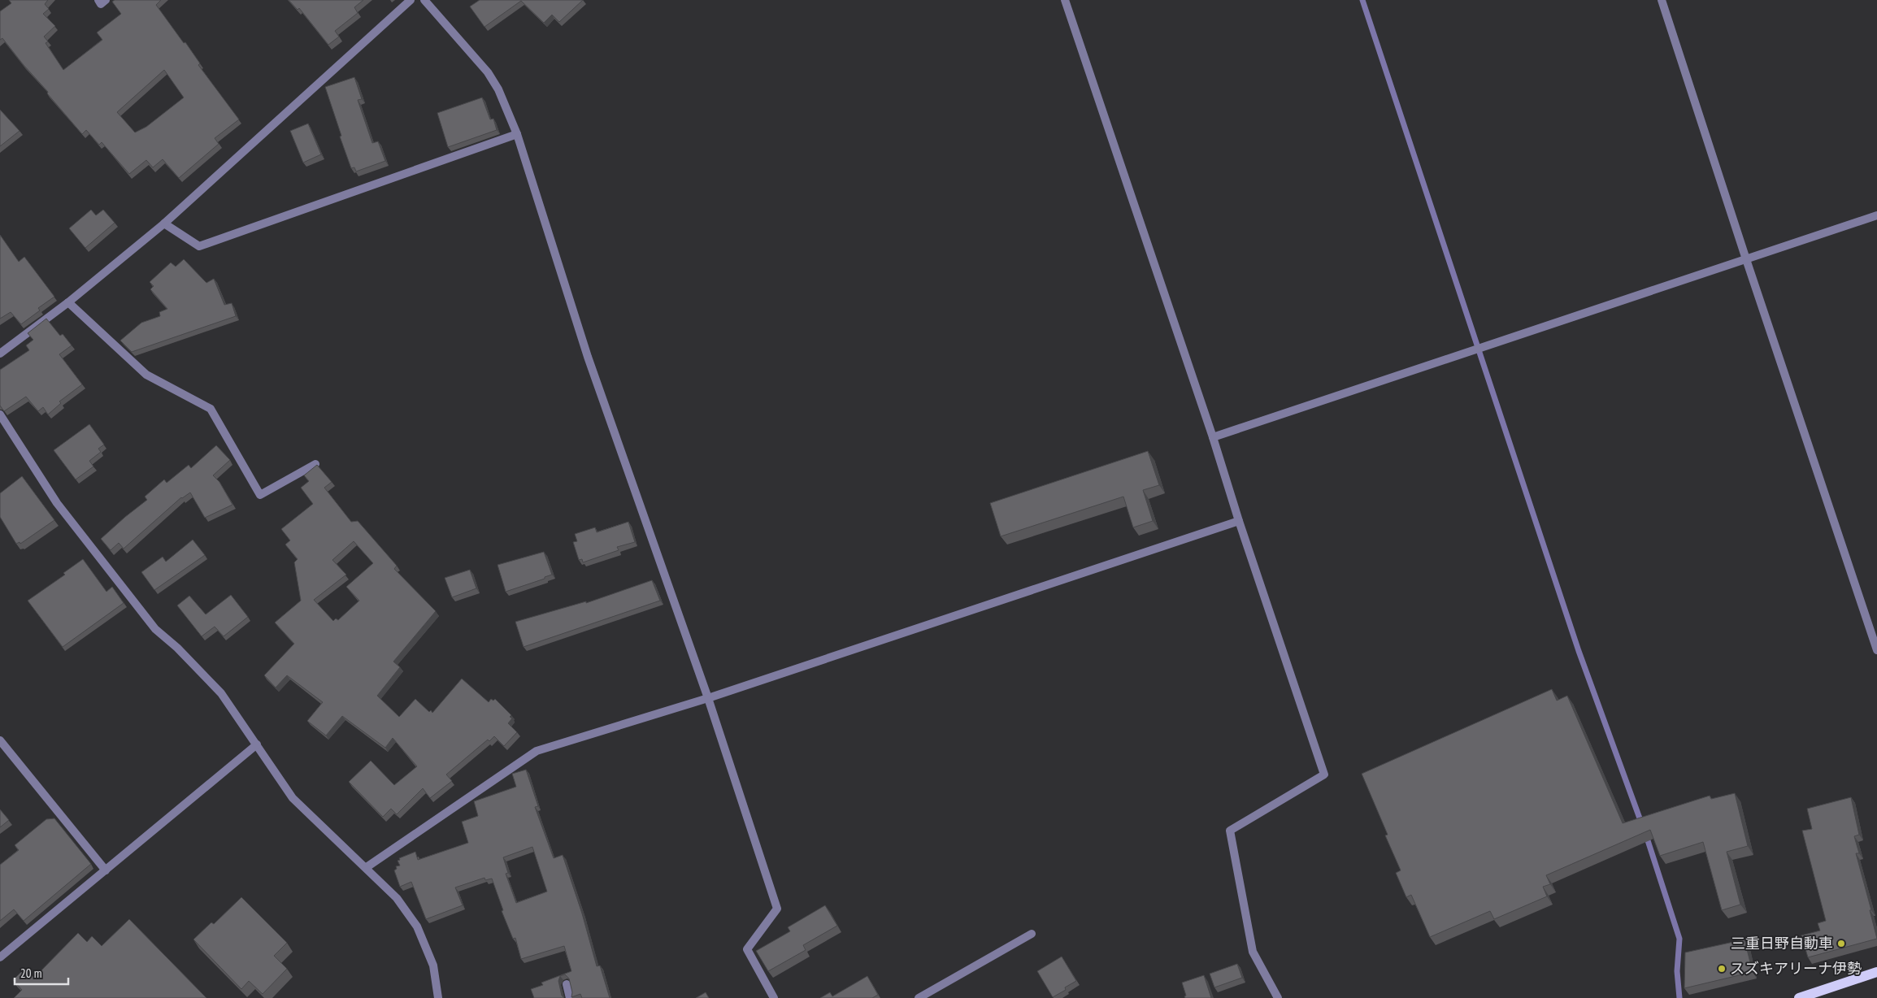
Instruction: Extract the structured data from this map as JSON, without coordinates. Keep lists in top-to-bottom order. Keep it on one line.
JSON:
{"places":["三重日野自動車","スズキアリーナ伊勢"],"scale_bar":"20 m"}
